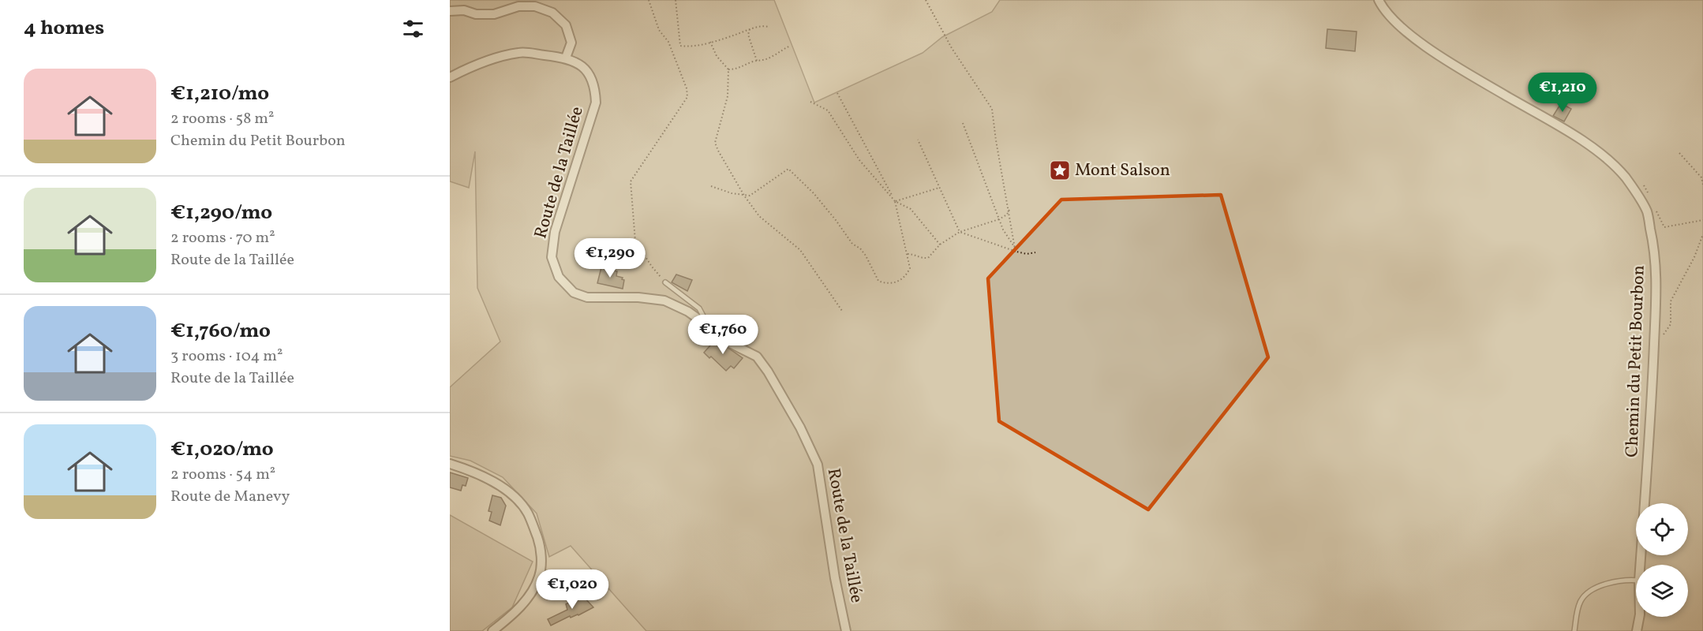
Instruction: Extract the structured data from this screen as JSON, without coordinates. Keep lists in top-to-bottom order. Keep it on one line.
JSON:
{"streets":{"street":["Route de la Taillée","Chemin du Petit Bourbon"]},"places":{"place":["Mont Salson"]},"page":{"heading":"4 homes","list":[{"name":"€1,210/mo","note":"2 rooms · 58 m² · Chemin du Petit Bourbon"},{"name":"€1,290/mo","note":"2 rooms · 70 m² · Route de la Taillée"},{"name":"€1,760/mo","note":"3 rooms · 104 m² · Route de la Taillée"},{"name":"€1,020/mo","note":"2 rooms · 54 m² · Route de Manevy"}],"price":["€1,210","€1,290","€1,760","€1,020"]}}
